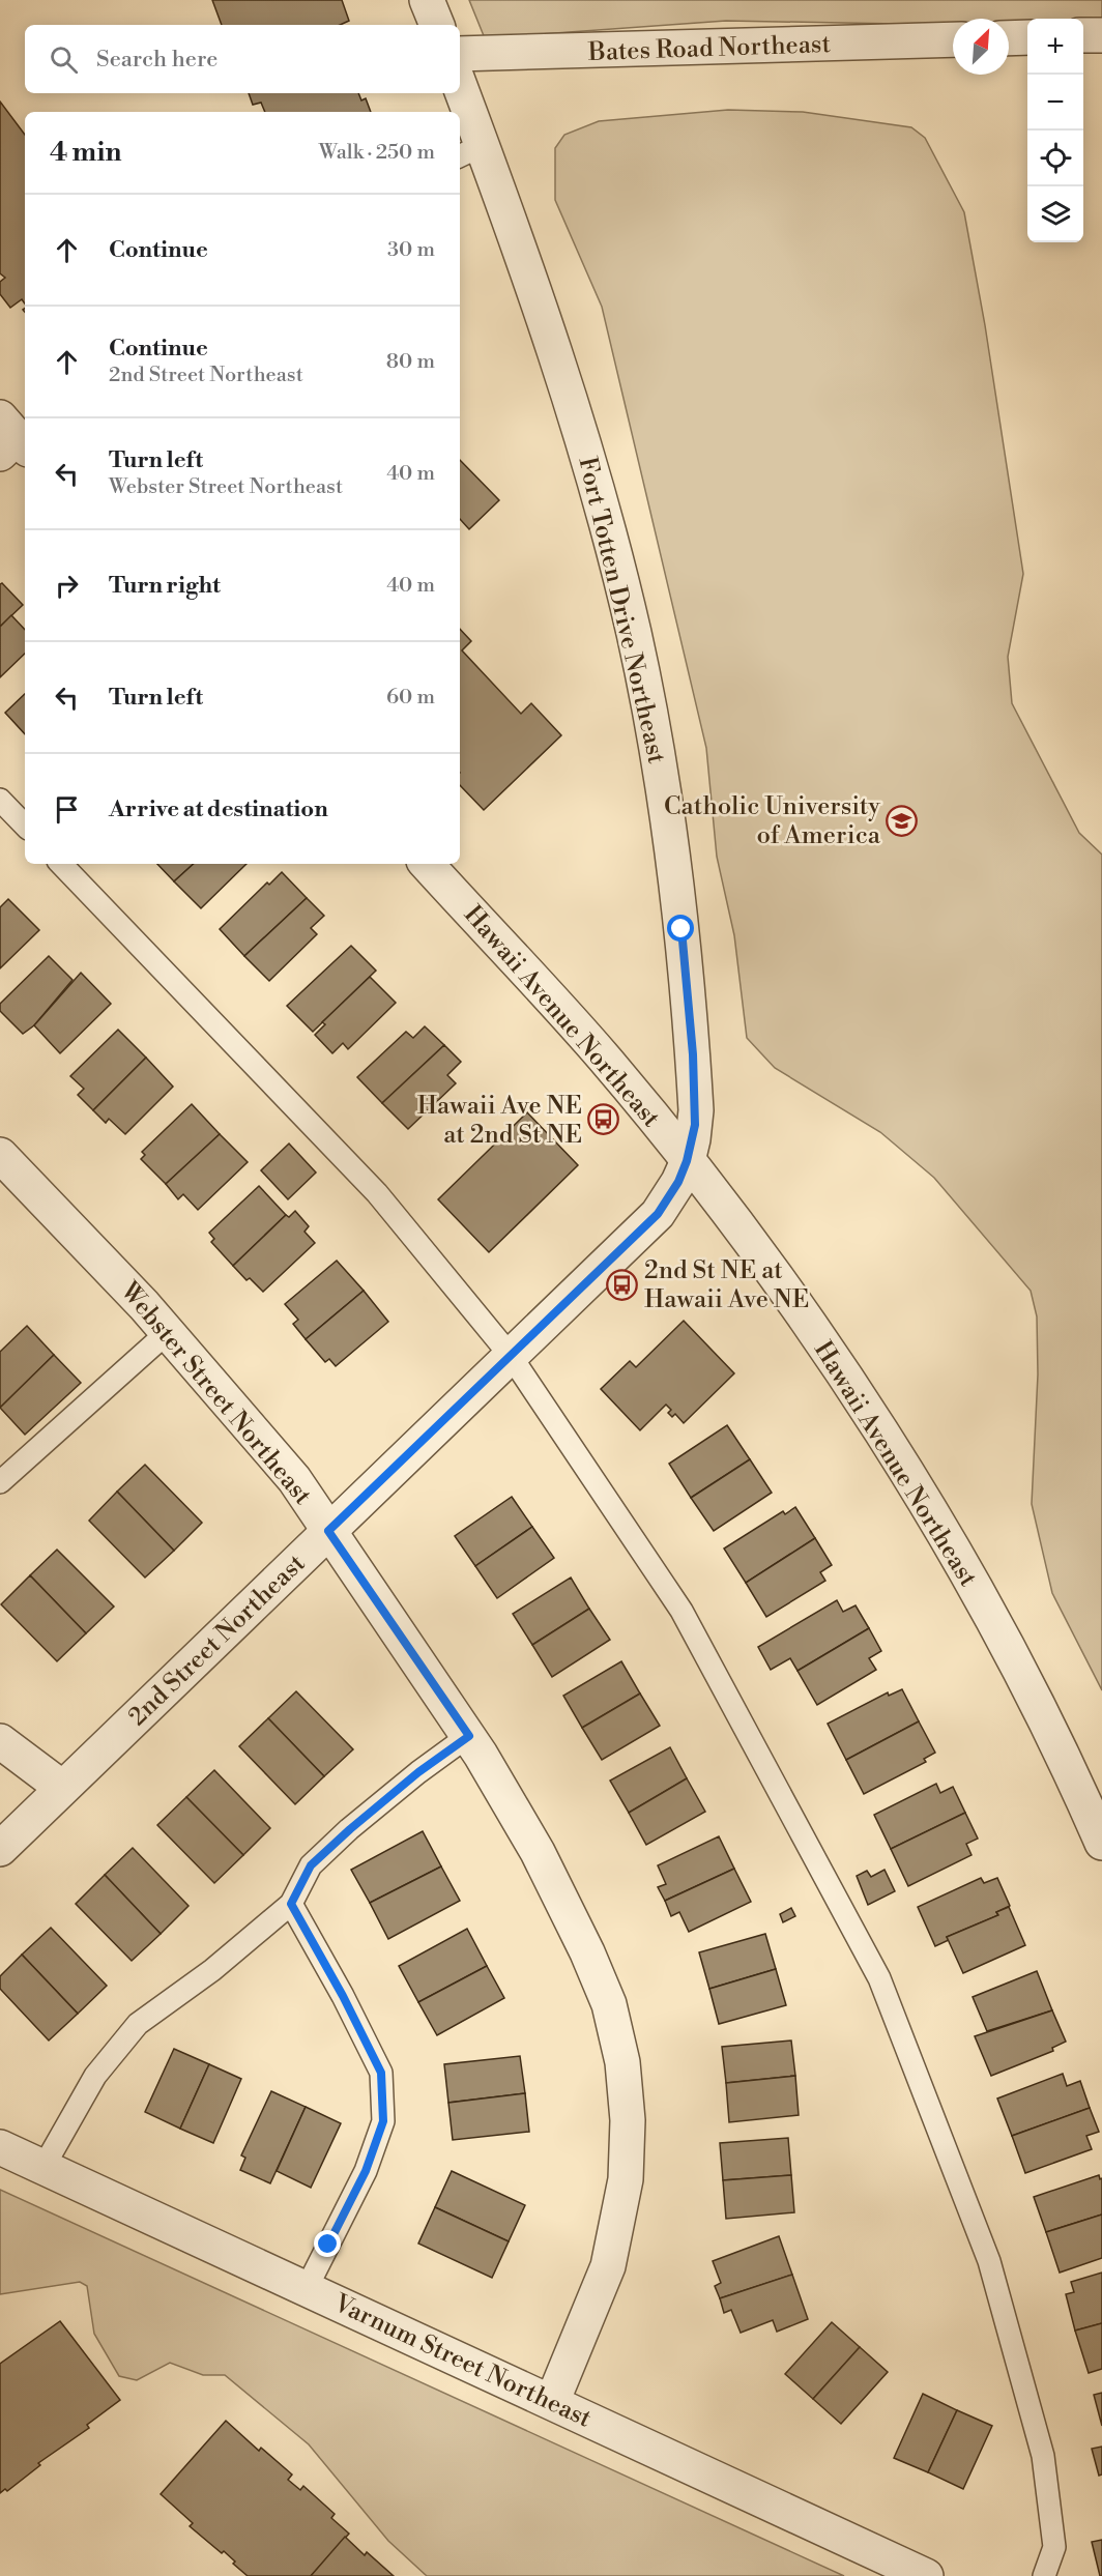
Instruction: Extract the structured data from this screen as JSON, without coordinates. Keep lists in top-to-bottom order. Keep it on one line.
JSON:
{"streets":{"street":["Bates Road Northeast","Fort Totten Drive Northeast","Hawaii Avenue Northeast","Webster Street Northeast","2nd Street Northeast","Varnum Street Northeast"]},"crossings":[["Fort Totten Drive Northeast","Hawaii Avenue Northeast"],["Fort Totten Drive Northeast","2nd Street Northeast"],["Hawaii Avenue Northeast","2nd Street Northeast"],["Webster Street Northeast","2nd Street Northeast"],["Webster Street Northeast","Varnum Street Northeast"]],"places":{"school or university":["Catholic University of America"],"bus stop":["Hawaii Ave NE at 2nd St NE","2nd St NE at Hawaii Ave NE"]},"north":"top right","page":{"map_buttons":["+","−"],"search":"Search here","heading":["4 min","Walk · 250 m"],"list":[["Continue","30 m"],["Continue","2nd Street Northeast","80 m"],["Turn left","Webster Street Northeast","40 m"],["Turn right","40 m"],["Turn left","60 m"],"Arrive at destination"]}}
